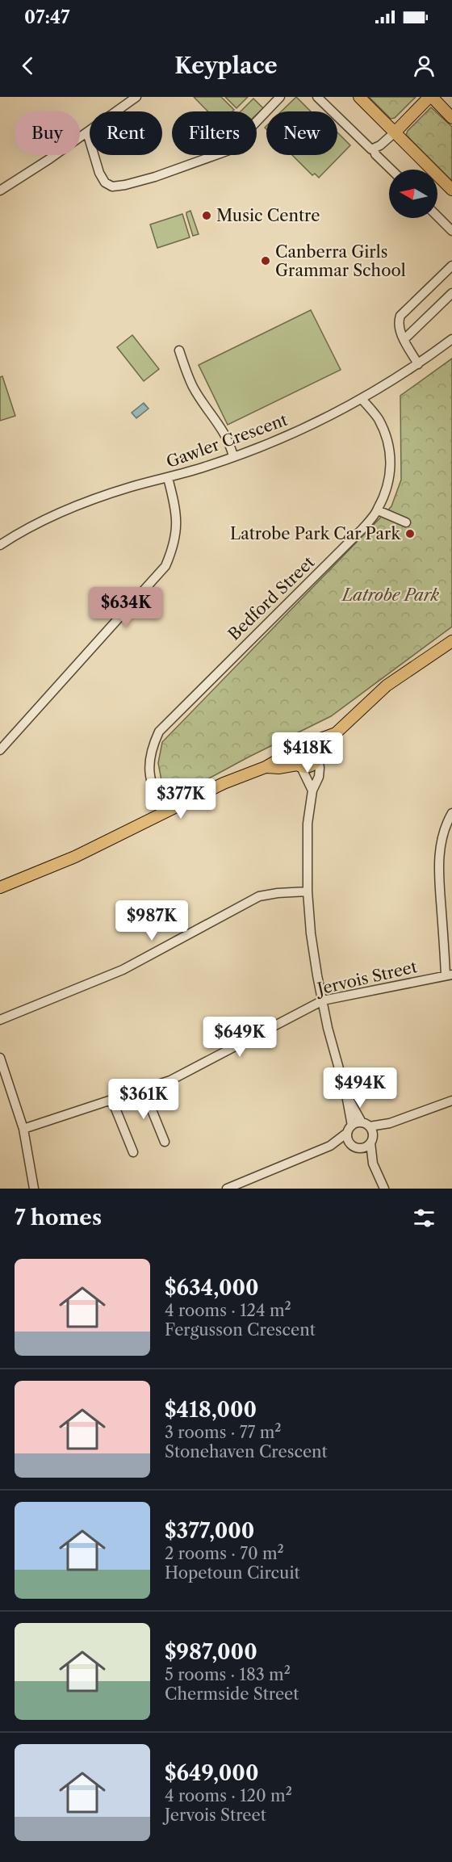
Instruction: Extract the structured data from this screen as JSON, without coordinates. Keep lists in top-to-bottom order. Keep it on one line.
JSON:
{"streets":{"street":["Gawler Crescent","Bedford Street","Jervois Street"]},"crossings":[["Gawler Crescent","Bedford Street"]],"parks":["Latrobe Park"],"places":["Music Centre","Canberra Girls Grammar School","Latrobe Park Car Park"],"north":"left","page":{"status":"07:47","header":"Keyplace","chip":["Buy","Rent","Filters","New"],"price":["$634K","$418K","$377K","$987K","$649K","$494K","$361K"],"heading":"7 homes","list":[{"name":"$634,000","note":"4 rooms · 124 m² · Fergusson Crescent"},{"name":"$418,000","note":"3 rooms · 77 m² · Stonehaven Crescent"},{"name":"$377,000","note":"2 rooms · 70 m² · Hopetoun Circuit"},{"name":"$987,000","note":"5 rooms · 183 m² · Chermside Street"},{"name":"$649,000","note":"4 rooms · 120 m² · Jervois Street"}]}}
